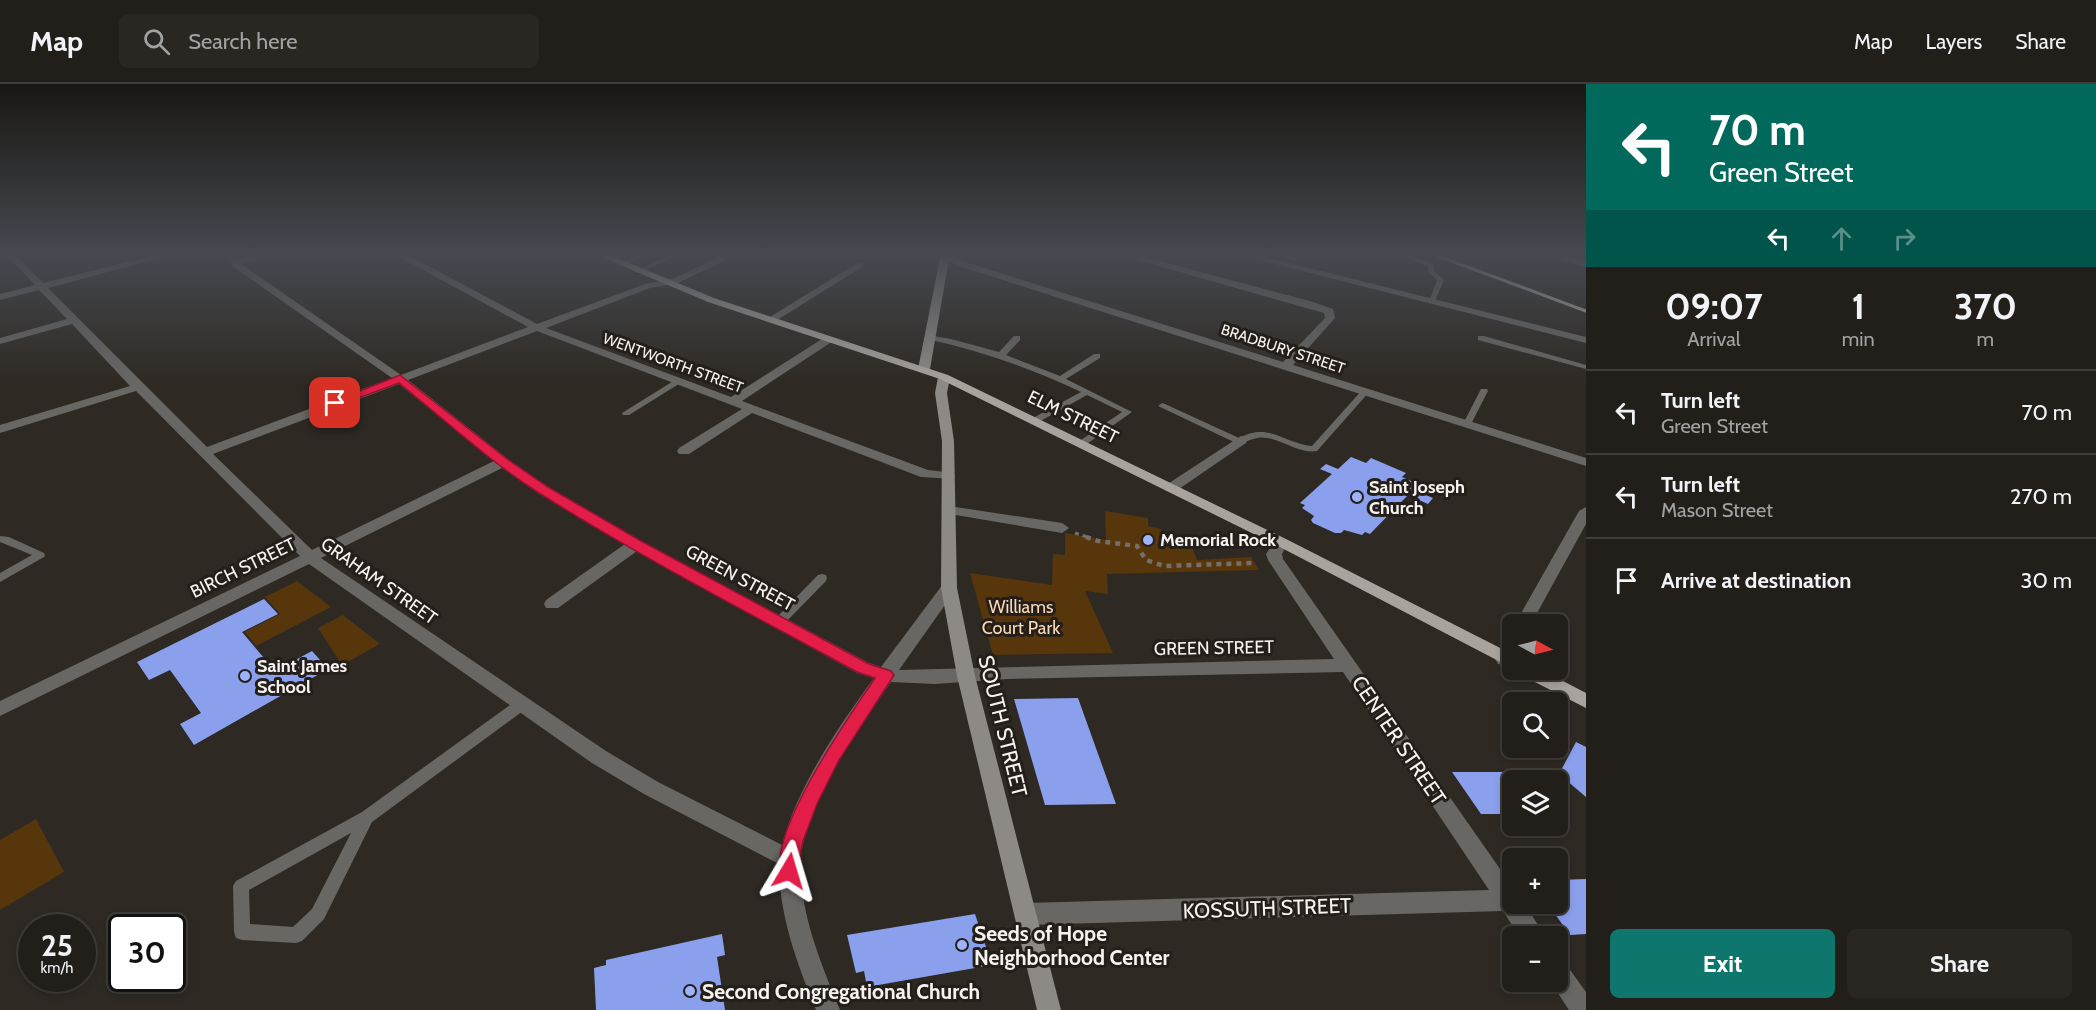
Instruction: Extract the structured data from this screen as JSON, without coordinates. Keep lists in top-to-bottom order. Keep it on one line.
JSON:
{"streets":{"main road":["ELM STREET"],"street":["BRADBURY STREET","WENTWORTH STREET","BIRCH STREET","GREEN STREET","GRAHAM STREET","SOUTH STREET","CENTER STREET","KOSSUTH STREET"]},"crossings":[["WENTWORTH STREET","SOUTH STREET"],["ELM STREET","SOUTH STREET"],["ELM STREET","CENTER STREET"],["BIRCH STREET","GREEN STREET"],["BIRCH STREET","GRAHAM STREET"],["GREEN STREET","SOUTH STREET"],["GREEN STREET","CENTER STREET"],["SOUTH STREET","KOSSUTH STREET"]],"parks":["Williams Court Park"],"places":["Saint Joseph Church","Memorial Rock","Saint James School","Seeds of Hope Neighborhood Center","Second Congregational Church"],"north":"right","page":{"header":"Map","search":"Search here","nav":["Map","Layers","Share"],"turn":["70 m","Green Street"],"eta":["09:07","Arrival","1","min","370","m"],"list":[{"name":"Turn left","note":"Green Street","value":"70 m"},{"name":"Turn left","note":"Mason Street","value":"270 m"},{"name":"Arrive at destination","value":"30 m"}],"map_buttons":["+","−"],"speed":"25 km/h","limit":"30","buttons":["Exit","Share"]}}
